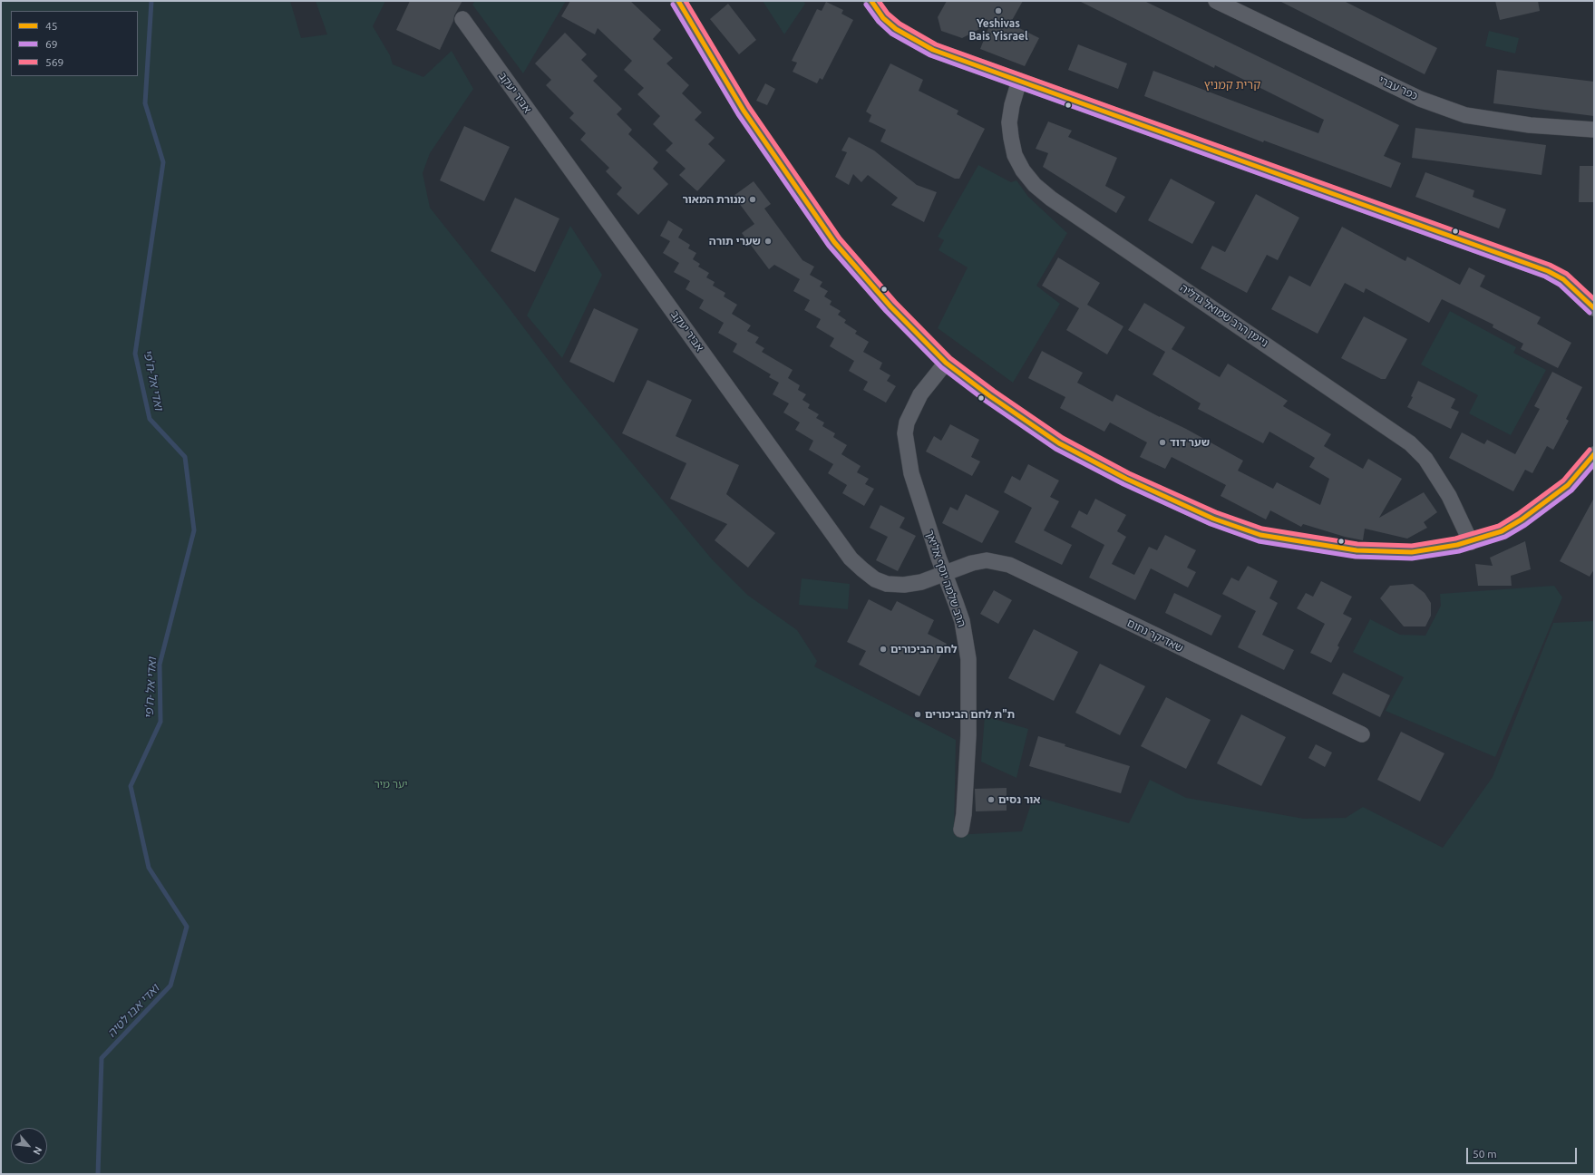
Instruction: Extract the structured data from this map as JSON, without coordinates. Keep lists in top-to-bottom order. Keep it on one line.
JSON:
{"streets":{"street":["כפר עברי","אביר יעקב","ניימן הרב שמואל גדליה","הרב שלמה יוסף אליאך","שאדיקר נחום"]},"crossings":[["אביר יעקב","הרב שלמה יוסף אליאך"],["אביר יעקב","שאדיקר נחום"],["הרב שלמה יוסף אליאך","שאדיקר נחום"]],"districts":["קרית קמניץ"],"water":["ואדי אל-ח'פי","ואדי אבו לטיה"],"parks":["יער מיר"],"places":["Yeshivas Bais Yisrael","מנורת המאור","שערי תורה","שער דוד","לחם הביכורים","ת\"ת לחם הביכורים","אור נסים"],"lines":["transit line 45","transit line 569","transit line 69"],"legend":["45","69","569"],"scale_bar":"50 m","north":"bottom right"}
